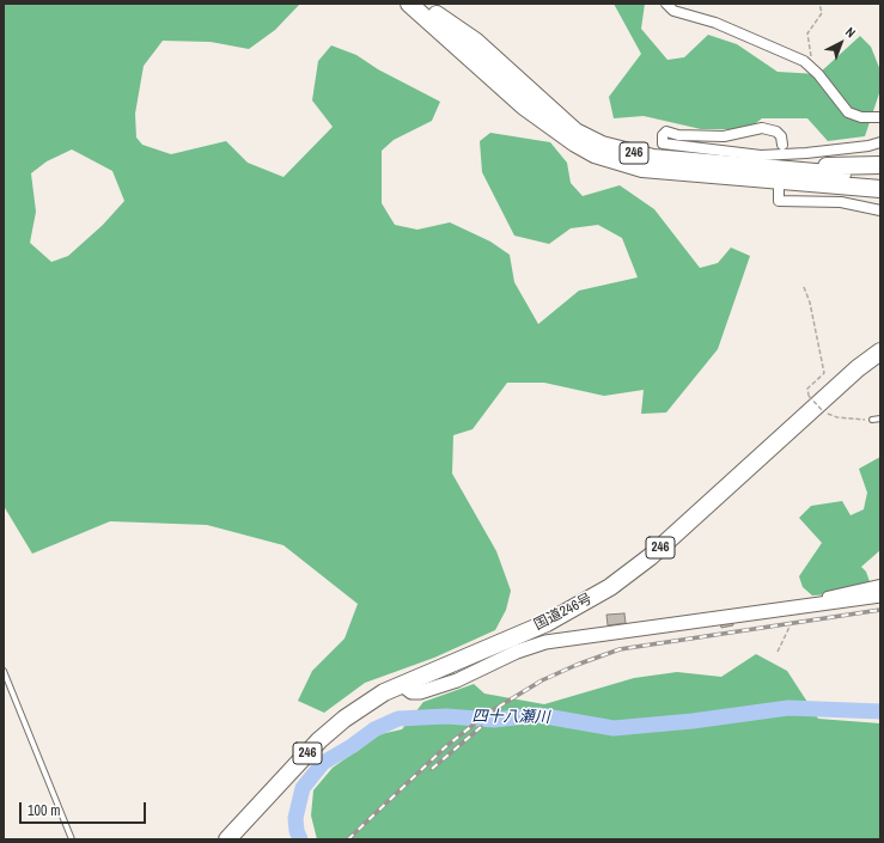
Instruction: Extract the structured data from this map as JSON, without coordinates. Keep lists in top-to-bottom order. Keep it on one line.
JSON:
{"streets":{"highway":["246","国道246号"]},"water":["四十八瀬川"],"scale_bar":"100 m","north":"top right"}
